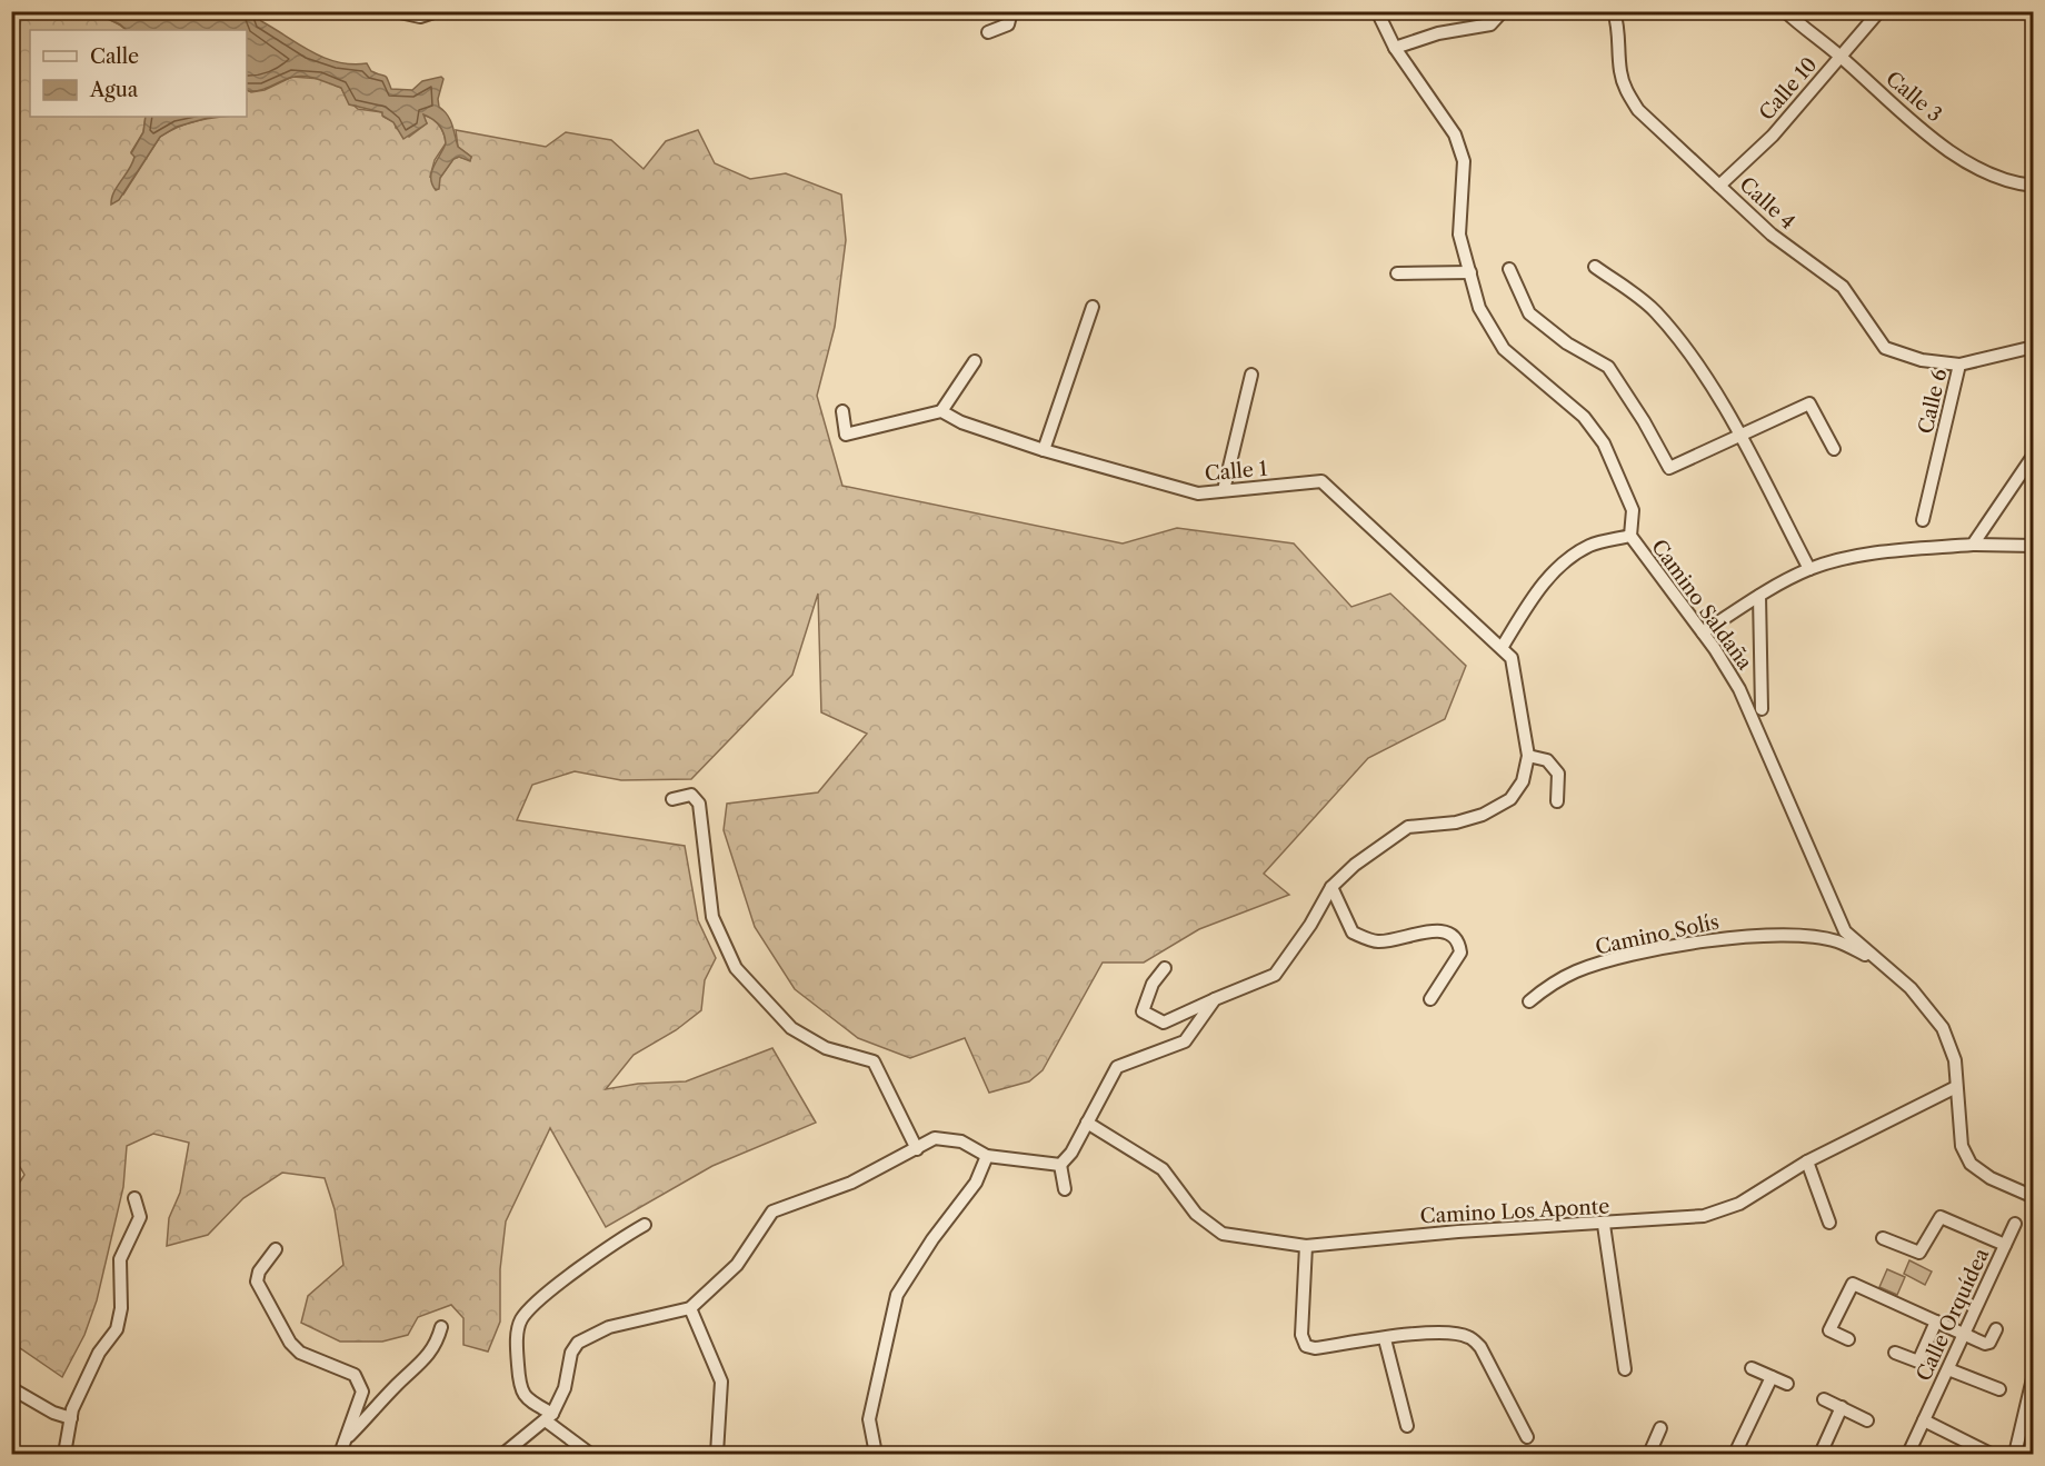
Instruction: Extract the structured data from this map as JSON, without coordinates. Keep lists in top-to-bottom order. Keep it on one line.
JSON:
{"streets":{"street":["Calle 10","Calle 3","Calle 4","Calle 6","Calle 1","Camino Saldaña","Camino Solís","Camino Los Aponte","Calle Orquídea"]},"crossings":[["Calle 10","Calle 3"],["Calle 10","Calle 4"],["Calle 4","Calle 6"],["Camino Saldaña","Camino Solís"],["Camino Saldaña","Camino Los Aponte"]],"legend":["Calle","Agua"]}
